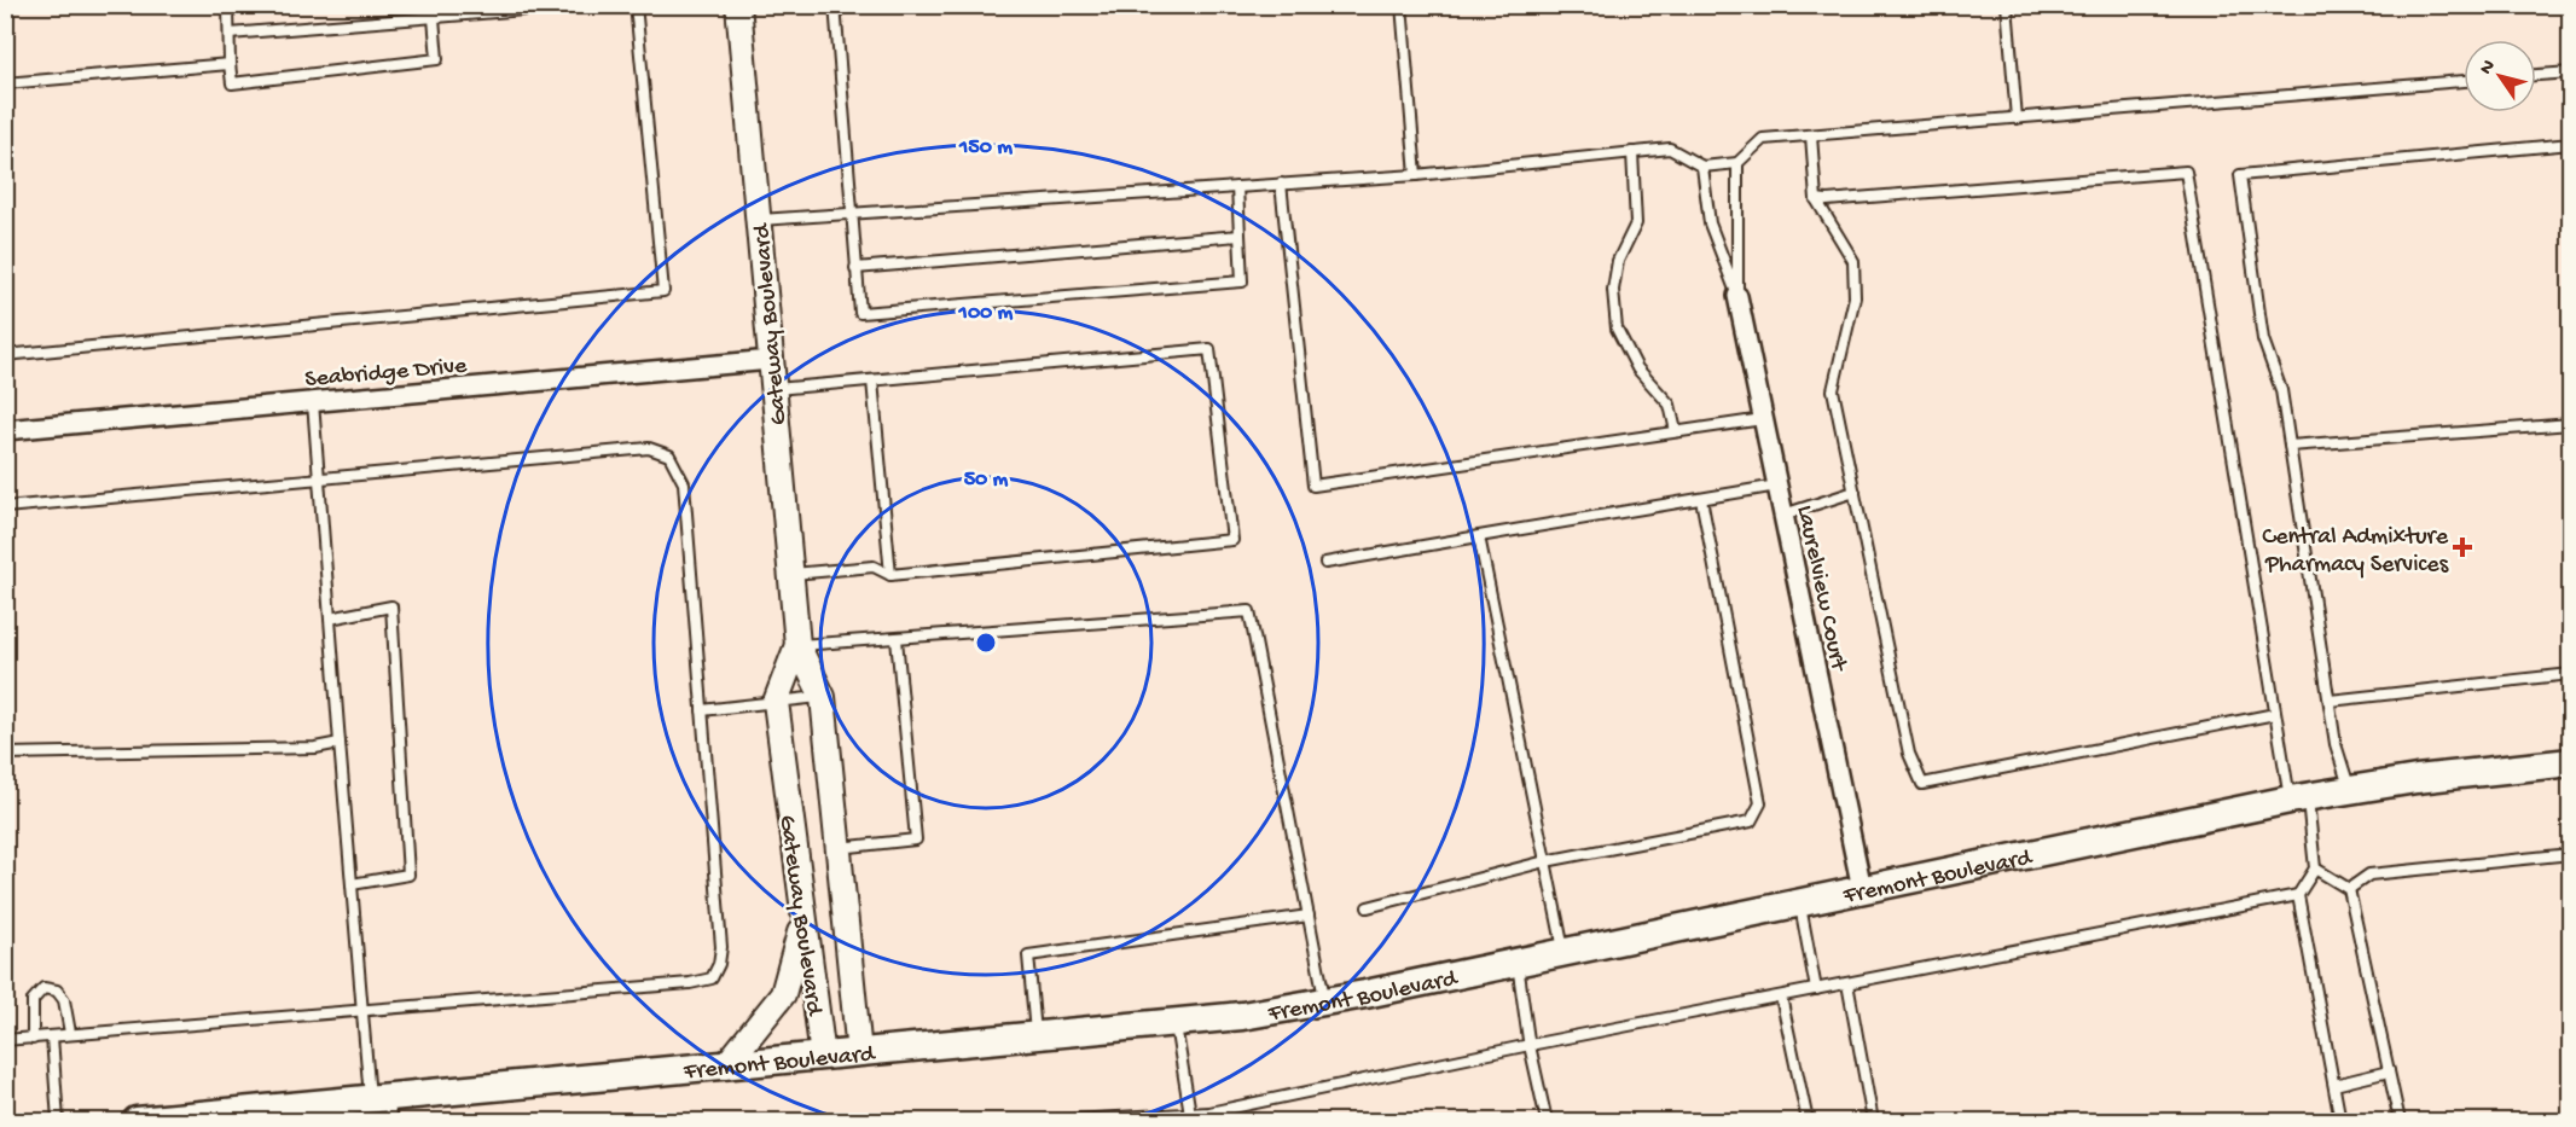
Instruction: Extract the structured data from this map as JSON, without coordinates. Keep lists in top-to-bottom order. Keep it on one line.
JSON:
{"streets":{"main road":["Fremont Boulevard"],"street":["Gateway Boulevard","Seabridge Drive","Laurelview Court"]},"crossings":[["Gateway Boulevard","Seabridge Drive"],["Gateway Boulevard","Fremont Boulevard"],["Laurelview Court","Fremont Boulevard"]],"places":{"health":["Central Admixture Pharmacy Services"]},"north":"top left","rings":["150 m","100 m","50 m"]}
